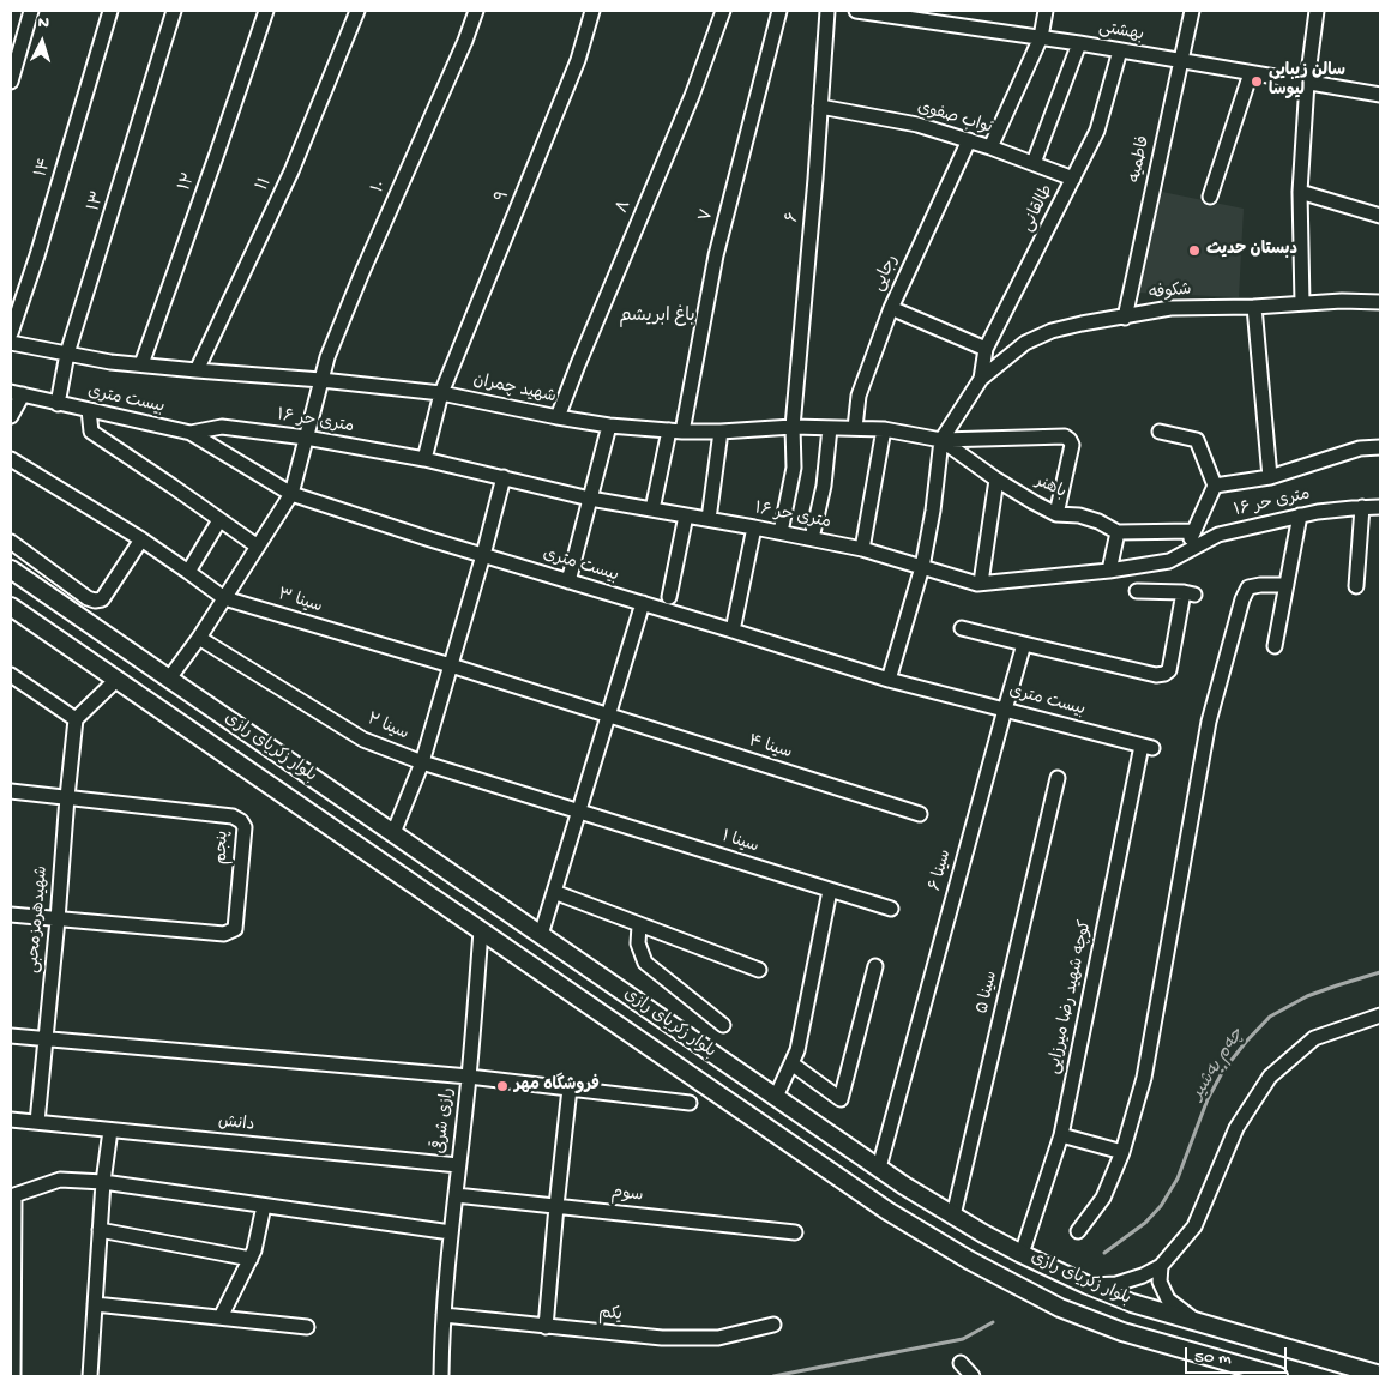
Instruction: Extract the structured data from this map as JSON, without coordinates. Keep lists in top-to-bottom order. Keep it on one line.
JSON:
{"streets":{"main road":["بلوار زکریای رازی"],"street":["بهشتی","نواب صفوی","فاطمیه","۱۴","۱۲","۱۱","۱۰","۹","۱۳","۸","طالقانی","۷","۶","رجایی","شکوفه","شهید چمران","بیست متری","۱۶ متری حر","باهنر","سینا ۳","سینا ۲","سینا ۴","۱ سینا","پنجم","سینا ۶","شهیدهرمزمحبی","سینا ۵","کوچه شهید رضا میرزایی","رازی شرقی","دانش","سوم","یکم"]},"crossings":[["بهشتی","فاطمیه"],["بهشتی","طالقانی"],["نواب صفوی","طالقانی"],["نواب صفوی","۶"],["نواب صفوی","رجایی"],["فاطمیه","شکوفه"],["۱۲","شهید چمران"],["۱۱","شهید چمران"],["۱۰","شهید چمران"],["۱۰","بیست متری"],["۱۰","۱۶ متری حر"],["۱۰","سینا ۳"],["۱۰","سینا ۲"],["۱۰","بلوار زکریای رازی"],["۹","شهید چمران"],["۹","۱۶ متری حر"],["۱۳","شهید چمران"],["۱۳","بیست متری"],["۸","شهید چمران"],["طالقانی","شکوفه"],["۷","شهید چمران"],["۷","۱۶ متری حر"],["۶","شهید چمران"],["۶","۱۶ متری حر"],["رجایی","شهید چمران"],["شهید چمران","باهنر"],["بیست متری","۱۶ متری حر"],["بیست متری","سینا ۶"],["بیست متری","کوچه شهید رضا میرزایی"],["سینا ۳","سینا ۴"],["سینا ۲","۱ سینا"],["بلوار زکریای رازی","سینا ۶"],["بلوار زکریای رازی","سینا ۵"],["بلوار زکریای رازی","کوچه شهید رضا میرزایی"],["بلوار زکریای رازی","رازی شرقی"],["پنجم","شهیدهرمزمحبی"],["شهیدهرمزمحبی","دانش"],["رازی شرقی","دانش"],["رازی شرقی","سوم"],["رازی شرقی","یکم"]],"districts":["باغ ابریشم"],"water":["چەم بەشیر"],"places":["سالن زیبایی لیوسا","دبستان حدیث","فروشگاه مهر"],"scale_bar":"50 m","north":"top"}
